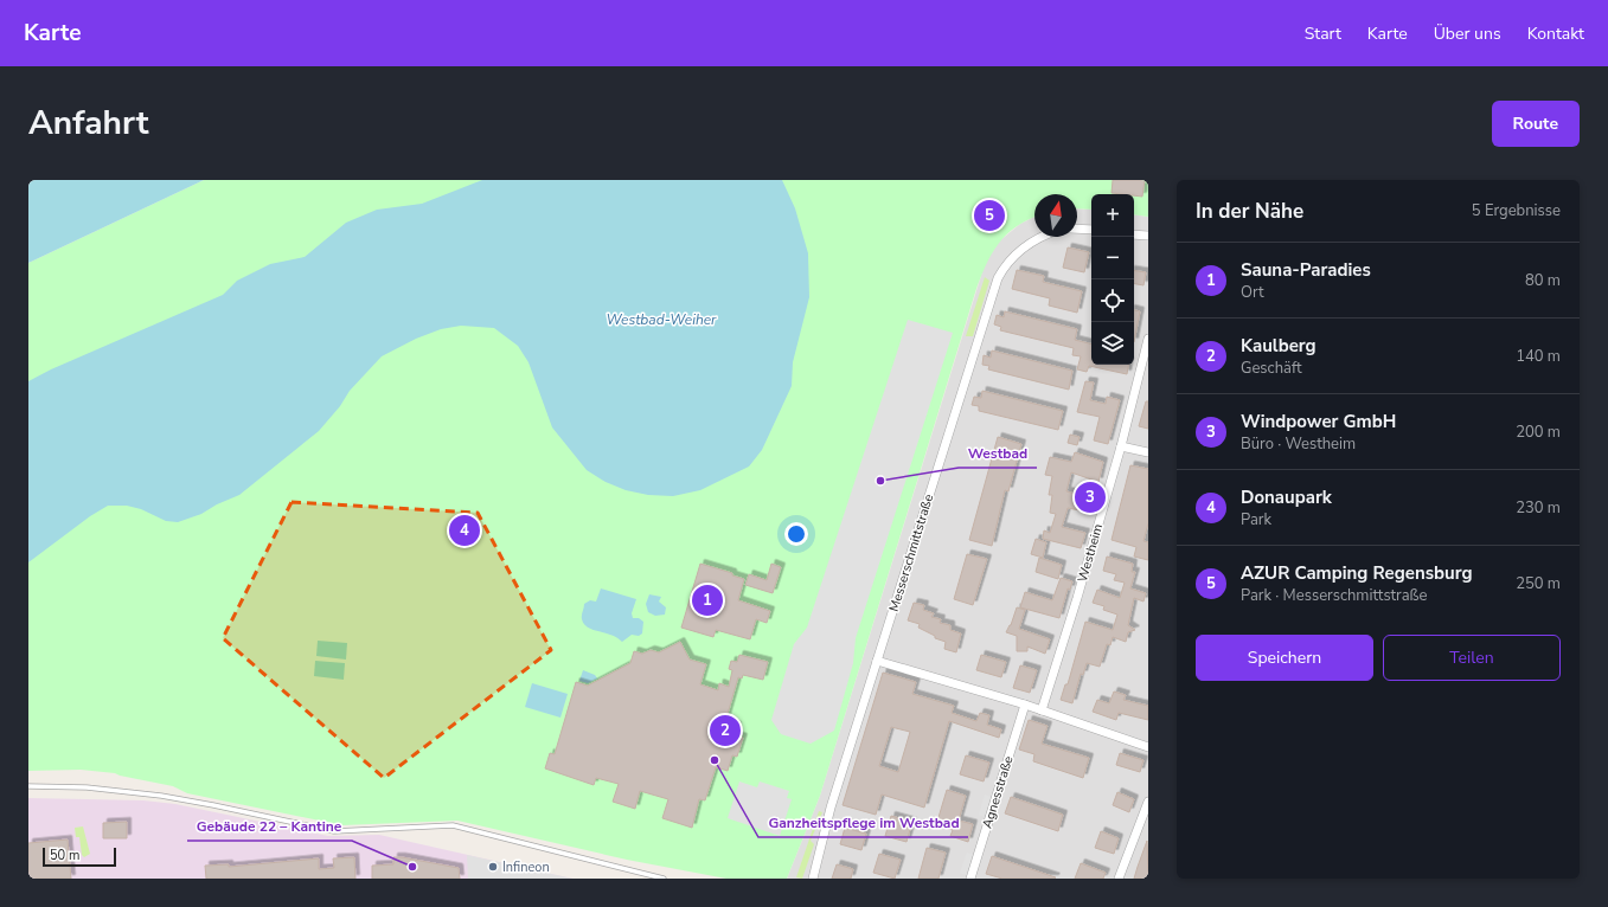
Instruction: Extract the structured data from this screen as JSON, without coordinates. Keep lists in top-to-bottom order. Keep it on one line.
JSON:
{"streets":{"street":["Messerschmittstraße","Westheim","Agnesstraße"]},"water":["Westbad-Weiher"],"places":["Westbad","Ganzheitspflege im Westbad","Gebäude 22 – Kantine","Infineon"],"scale_bar":"50 m","north":"top","page":{"header":"Karte","nav":["Start","Karte","Über uns","Kontakt"],"title":"Anfahrt","buttons":["Route",["Speichern","Teilen"]],"heading":["In der Nähe","5 Ergebnisse"],"map_buttons":["+","−"],"pins":["5","3","4","1","2"],"list":[{"mark":"1","name":"Sauna-Paradies","note":"Ort","value":"80 m"},{"mark":"2","name":"Kaulberg","note":"Geschäft","value":"140 m"},{"mark":"3","name":"Windpower GmbH","note":"Büro · Westheim","value":"200 m"},{"mark":"4","name":"Donaupark","note":"Park","value":"230 m"},{"mark":"5","name":"AZUR Camping Regensburg","note":"Park · Messerschmittstraße","value":"250 m"}],"scale":"50 m"}}
